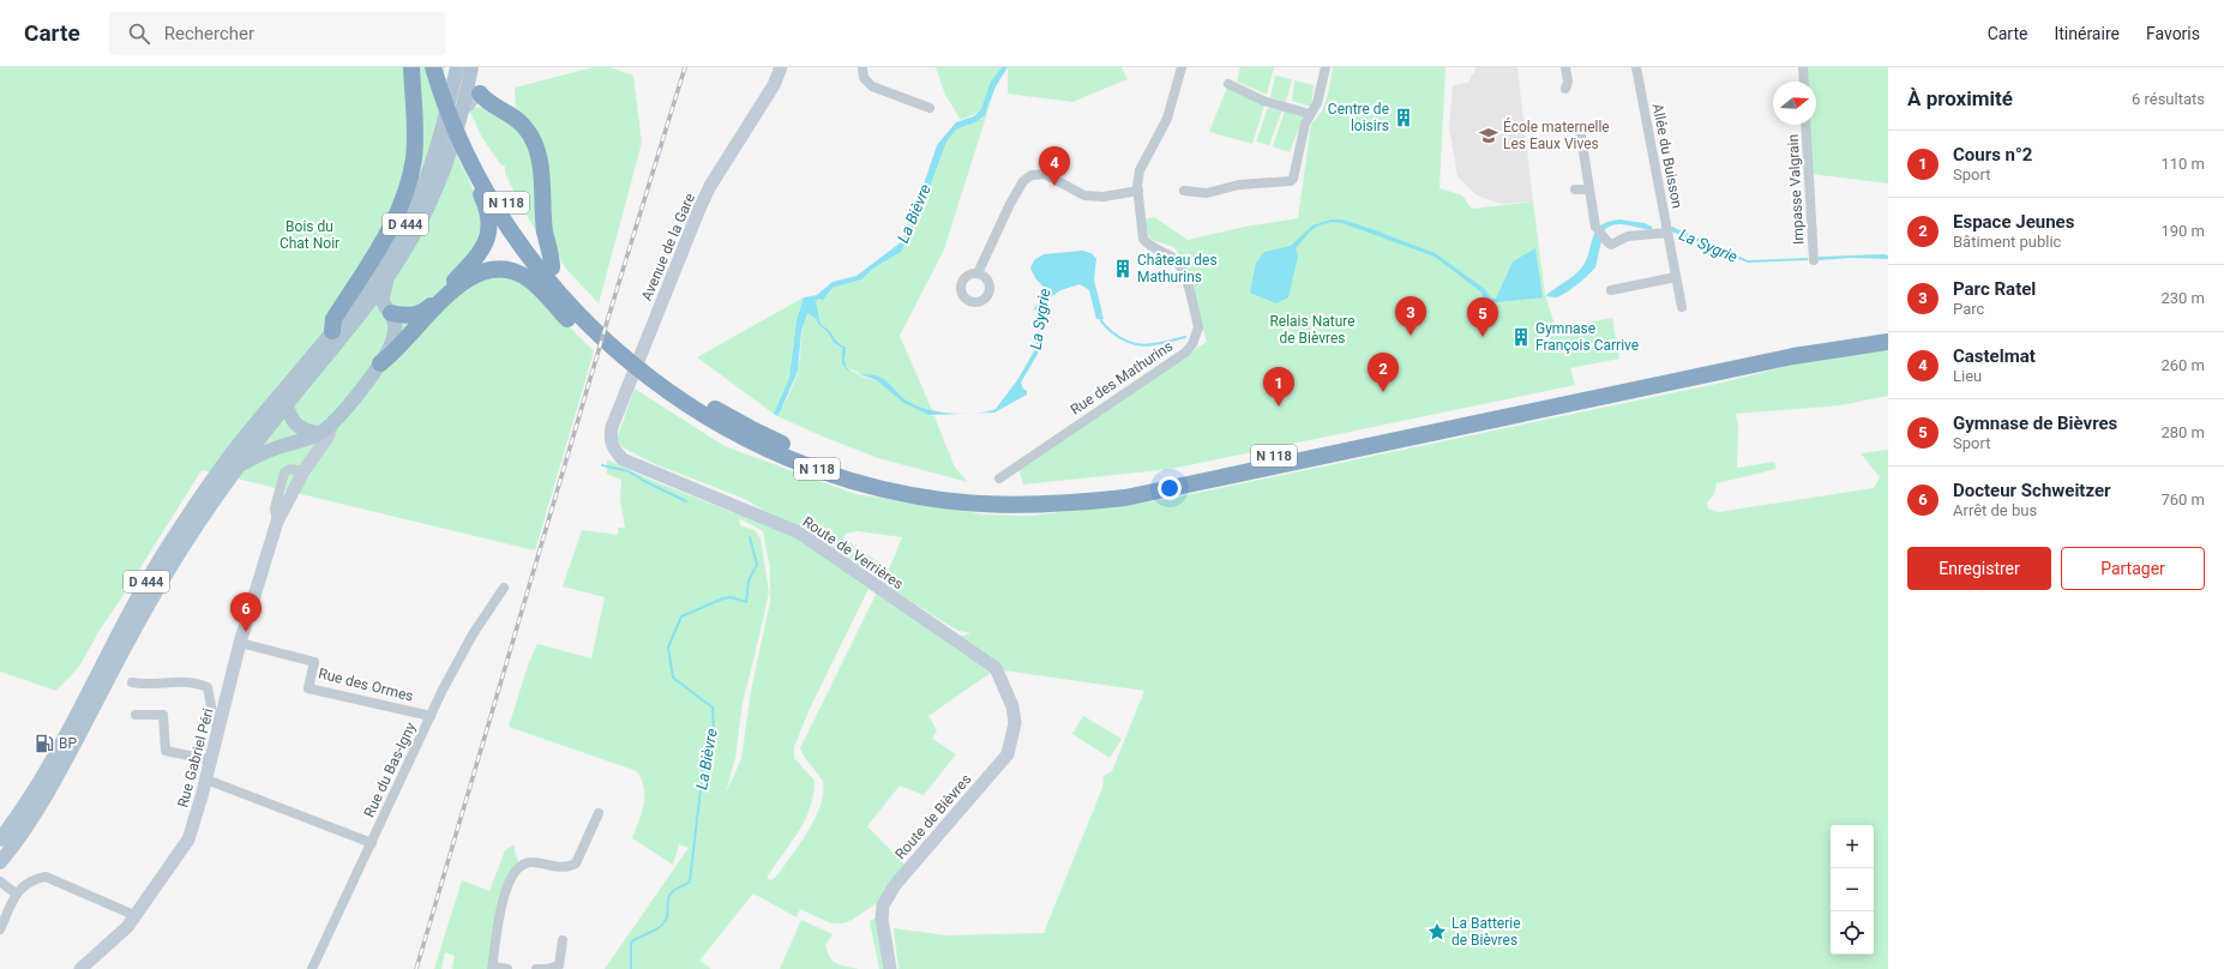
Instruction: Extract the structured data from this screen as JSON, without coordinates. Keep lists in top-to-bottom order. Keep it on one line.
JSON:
{"streets":{"highway":["N 118"],"main road":["D 444"],"street":["Allée du Buisson","Impasse Valgrain","Avenue de la Gare","Rue des Mathurins","Route de Verrières","Rue des Ormes","Rue Gabriel Péri","Rue du Bas-Igny","Route de Bièvres"]},"crossings":[["N 118","D 444"],["Avenue de la Gare","Route de Verrières"],["Route de Verrières","Route de Bièvres"],["Rue des Ormes","Rue Gabriel Péri"],["Rue des Ormes","Rue du Bas-Igny"]],"water":["La Bièvre","La Sygrie"],"parks":["Bois du Chat Noir","Relais Nature de Bièvres"],"places":{"building":["Centre de loisirs","Château des Mathurins","Gymnase François Carrive"],"school or university":["École maternelle Les Eaux Vives"],"fuel station":["BP"],"place":["La Batterie de Bièvres"]},"north":"right","page":{"header":"Carte","search":"Rechercher","nav":["Carte","Itinéraire","Favoris"],"heading":["À proximité","6 résultats"],"list":[{"mark":"1","name":"Cours n°2","note":"Sport","value":"110 m"},{"mark":"2","name":"Espace Jeunes","note":"Bâtiment public","value":"190 m"},{"mark":"3","name":"Parc Ratel","note":"Parc","value":"230 m"},{"mark":"4","name":"Castelmat","note":"Lieu","value":"260 m"},{"mark":"5","name":"Gymnase de Bièvres","note":"Sport","value":"280 m"},{"mark":"6","name":"Docteur Schweitzer","note":"Arrêt de bus","value":"760 m"}],"pins":["4","3","5","2","1","6"],"buttons":["Enregistrer","Partager"],"map_buttons":["+","−"]}}
